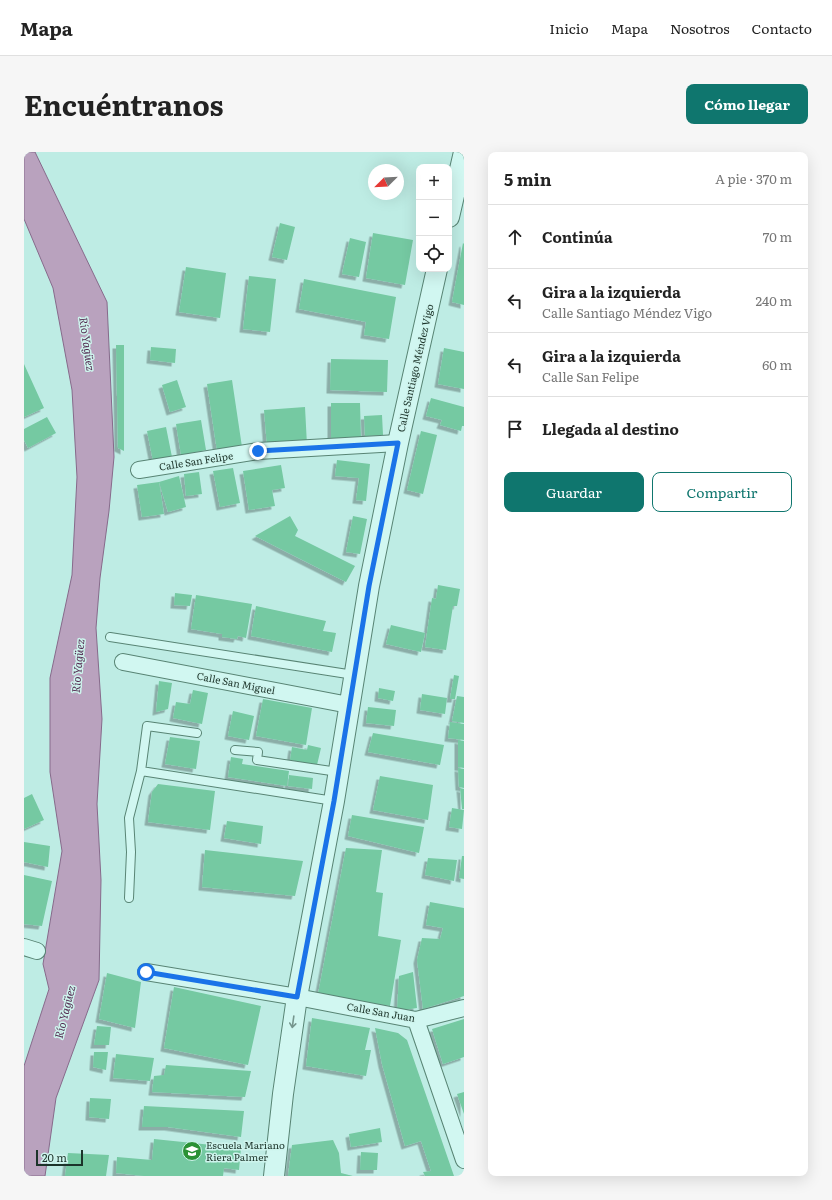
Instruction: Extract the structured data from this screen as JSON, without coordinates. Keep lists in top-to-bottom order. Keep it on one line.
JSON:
{"streets":{"street":["Calle Santiago Méndez Vigo","Calle San Felipe","Calle San Miguel","Calle San Juan"]},"crossings":[["Calle Santiago Méndez Vigo","Calle San Felipe"],["Calle Santiago Méndez Vigo","Calle San Miguel"],["Calle Santiago Méndez Vigo","Calle San Juan"]],"water":["Río Yagüez"],"places":{"school or university":["Escuela Mariano Riera Palmer"]},"scale_bar":"20 m","north":"bottom left","page":{"header":"Mapa","nav":["Inicio","Mapa","Nosotros","Contacto"],"title":"Encuéntranos","buttons":["Cómo llegar",["Guardar","Compartir"]],"heading":["5 min","A pie · 370 m"],"map_buttons":["+","−"],"list":[["Continúa","70 m"],["Gira a la izquierda","Calle Santiago Méndez Vigo","240 m"],["Gira a la izquierda","Calle San Felipe","60 m"],"Llegada al destino"],"scale":"20 m"}}
